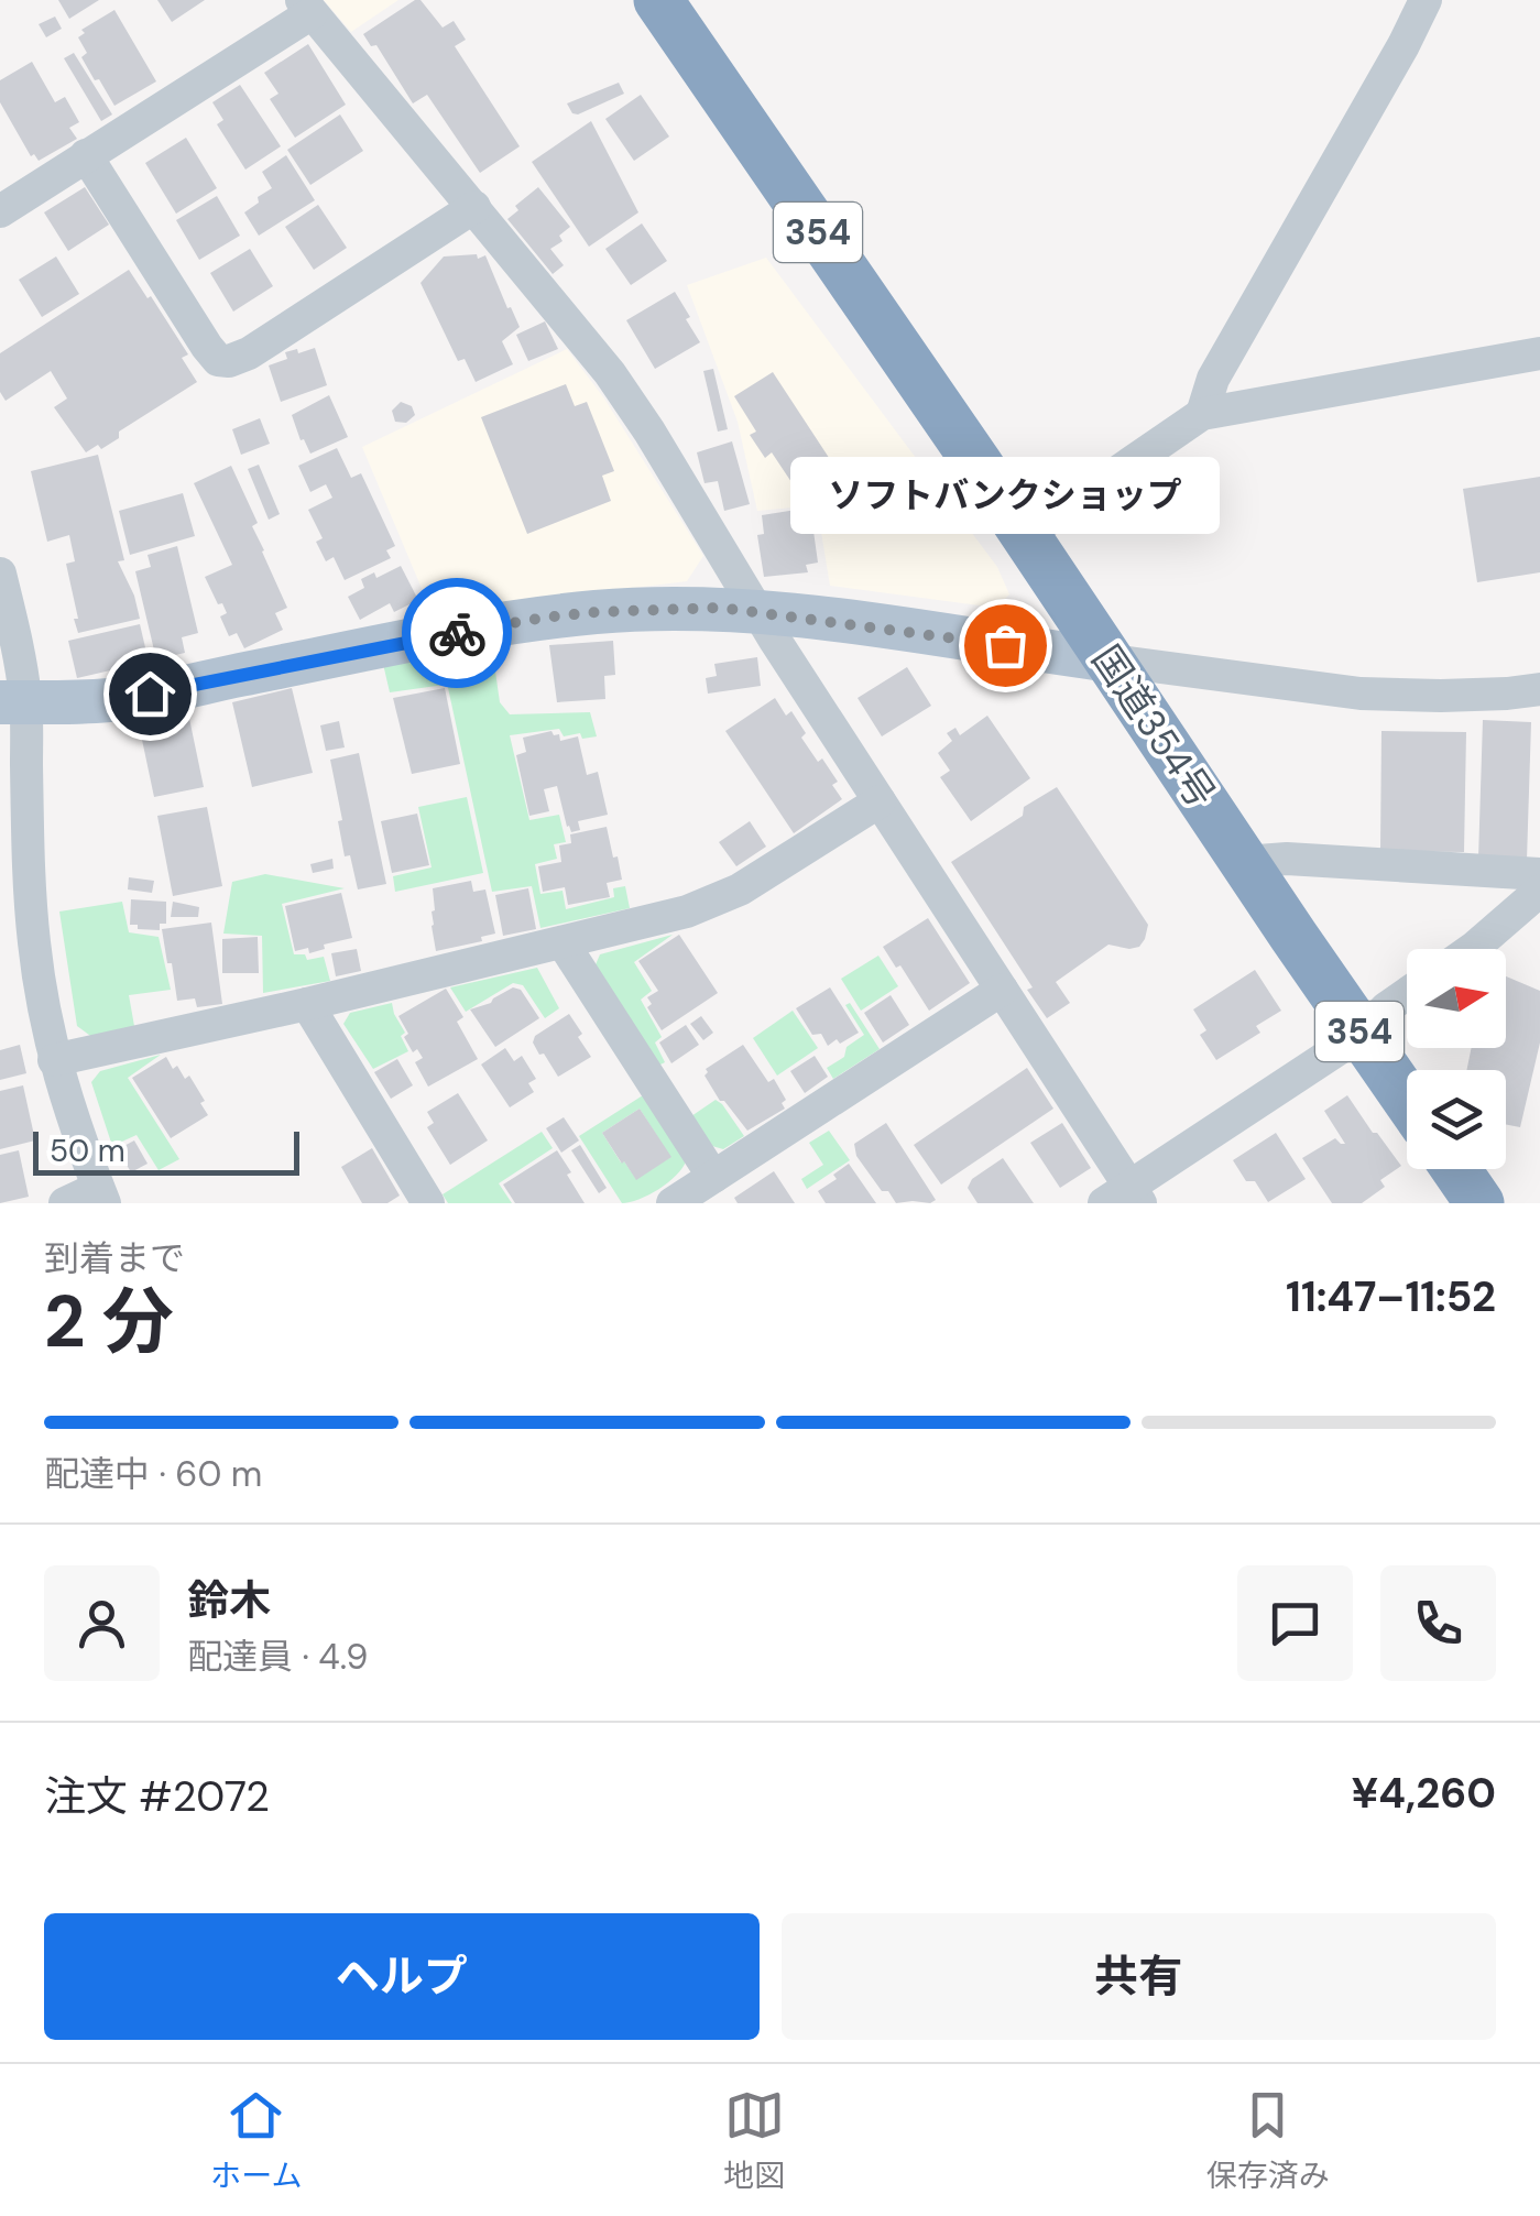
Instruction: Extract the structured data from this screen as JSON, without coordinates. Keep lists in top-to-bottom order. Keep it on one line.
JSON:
{"streets":{"highway":["354","国道354号"]},"places":["ソフトバンクショップ"],"scale_bar":"50 m","north":"right","page":{"bubble":"ソフトバンクショップ","scale":"50 m","heading":["2 分","到着まで","11:47–11:52"],"panel":["鈴木","配達員 · 4.9","注文 #2072","¥4,260"],"bar":"配達中 · 60 m","buttons":["ヘルプ","共有"],"tabs":["ホーム","地図","保存済み"]}}
